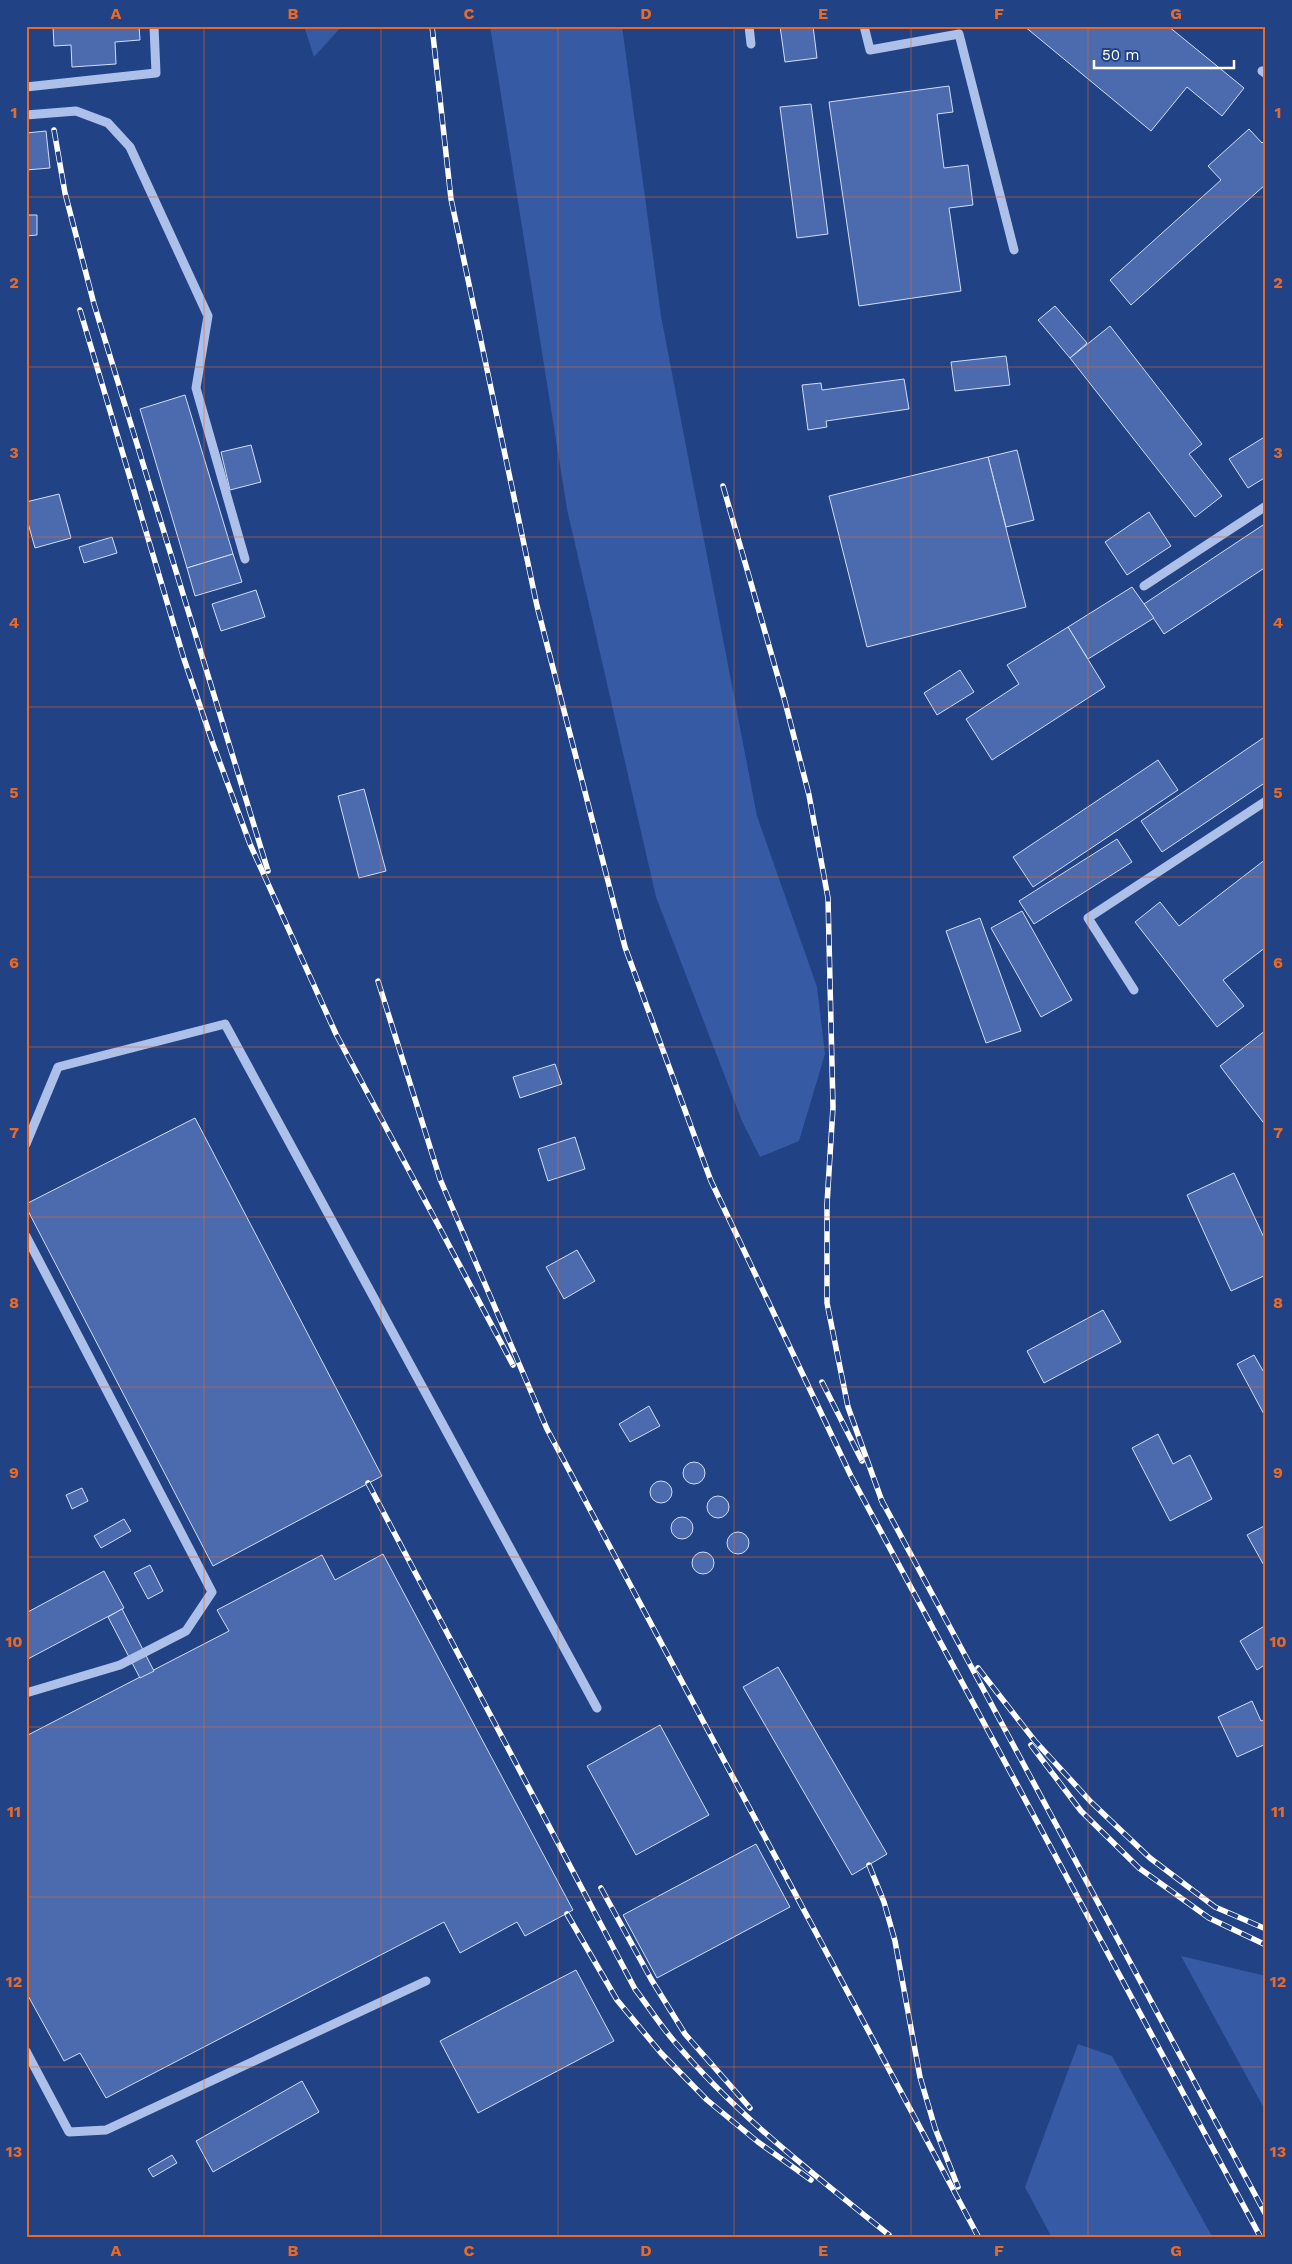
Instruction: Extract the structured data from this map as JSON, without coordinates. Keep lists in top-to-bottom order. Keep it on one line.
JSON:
{"scale_bar":"50 m","grid":{"columns":["A","B","C","D","E","F","G"],"rows":["1","2","3","4","5","6","7","8","9","10","11","12","13"]}}
